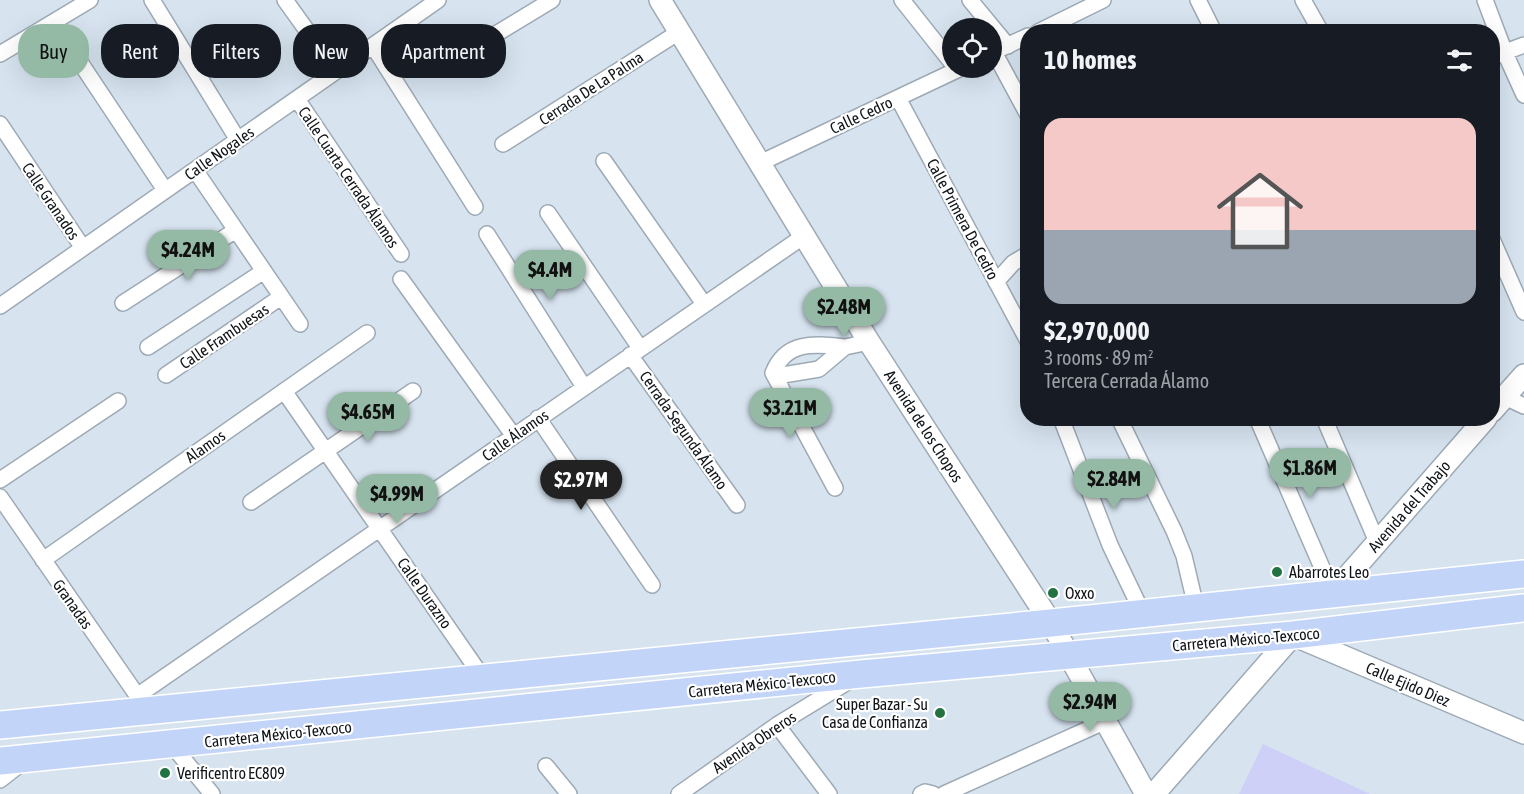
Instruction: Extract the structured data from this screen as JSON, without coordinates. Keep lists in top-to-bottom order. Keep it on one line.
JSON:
{"streets":{"highway":["Carretera México-Texcoco"],"main road":["Avenida de los Chopos","Avenida del Trabajo","Calle Ejido Diez"],"street":["Cerrada De La Palma","Calle Cedro","Calle Nogales","Calle Cuarta Cerrada Álamos","Calle Granados","Calle Primera De Cedro","Calle Frambuesas","Cerrada Segunda Álamo","Calle Álamos","Alamos","Calle Durazno","Granadas","Avenida Obreros"]},"crossings":[["Cerrada De La Palma","Avenida de los Chopos"],["Calle Cedro","Calle Primera De Cedro"],["Calle Cedro","Avenida de los Chopos"],["Calle Nogales","Calle Cuarta Cerrada Álamos"],["Calle Nogales","Calle Granados"],["Avenida de los Chopos","Calle Álamos"],["Avenida de los Chopos","Carretera México-Texcoco"],["Cerrada Segunda Álamo","Calle Álamos"],["Calle Álamos","Calle Durazno"],["Calle Álamos","Granadas"],["Calle Álamos","Carretera México-Texcoco"],["Alamos","Calle Durazno"],["Alamos","Granadas"],["Avenida del Trabajo","Carretera México-Texcoco"],["Calle Durazno","Carretera México-Texcoco"],["Granadas","Carretera México-Texcoco"],["Carretera México-Texcoco","Calle Ejido Diez"],["Carretera México-Texcoco","Avenida Obreros"]],"places":["Abarrotes Leo","Oxxo","Super Bazar - Su Casa de Confianza","Verificentro EC809"],"page":{"chip":["Buy","Rent","Filters","New","Apartment"],"heading":"10 homes","list":[{"name":"$2,970,000","note":"3 rooms · 89 m² · Tercera Cerrada Álamo"}],"price":["$4.24M","$4.4M","$2.48M","$3.21M","$4.65M","$1.86M","$2.84M","$2.97M","$4.99M","$2.94M"]}}
